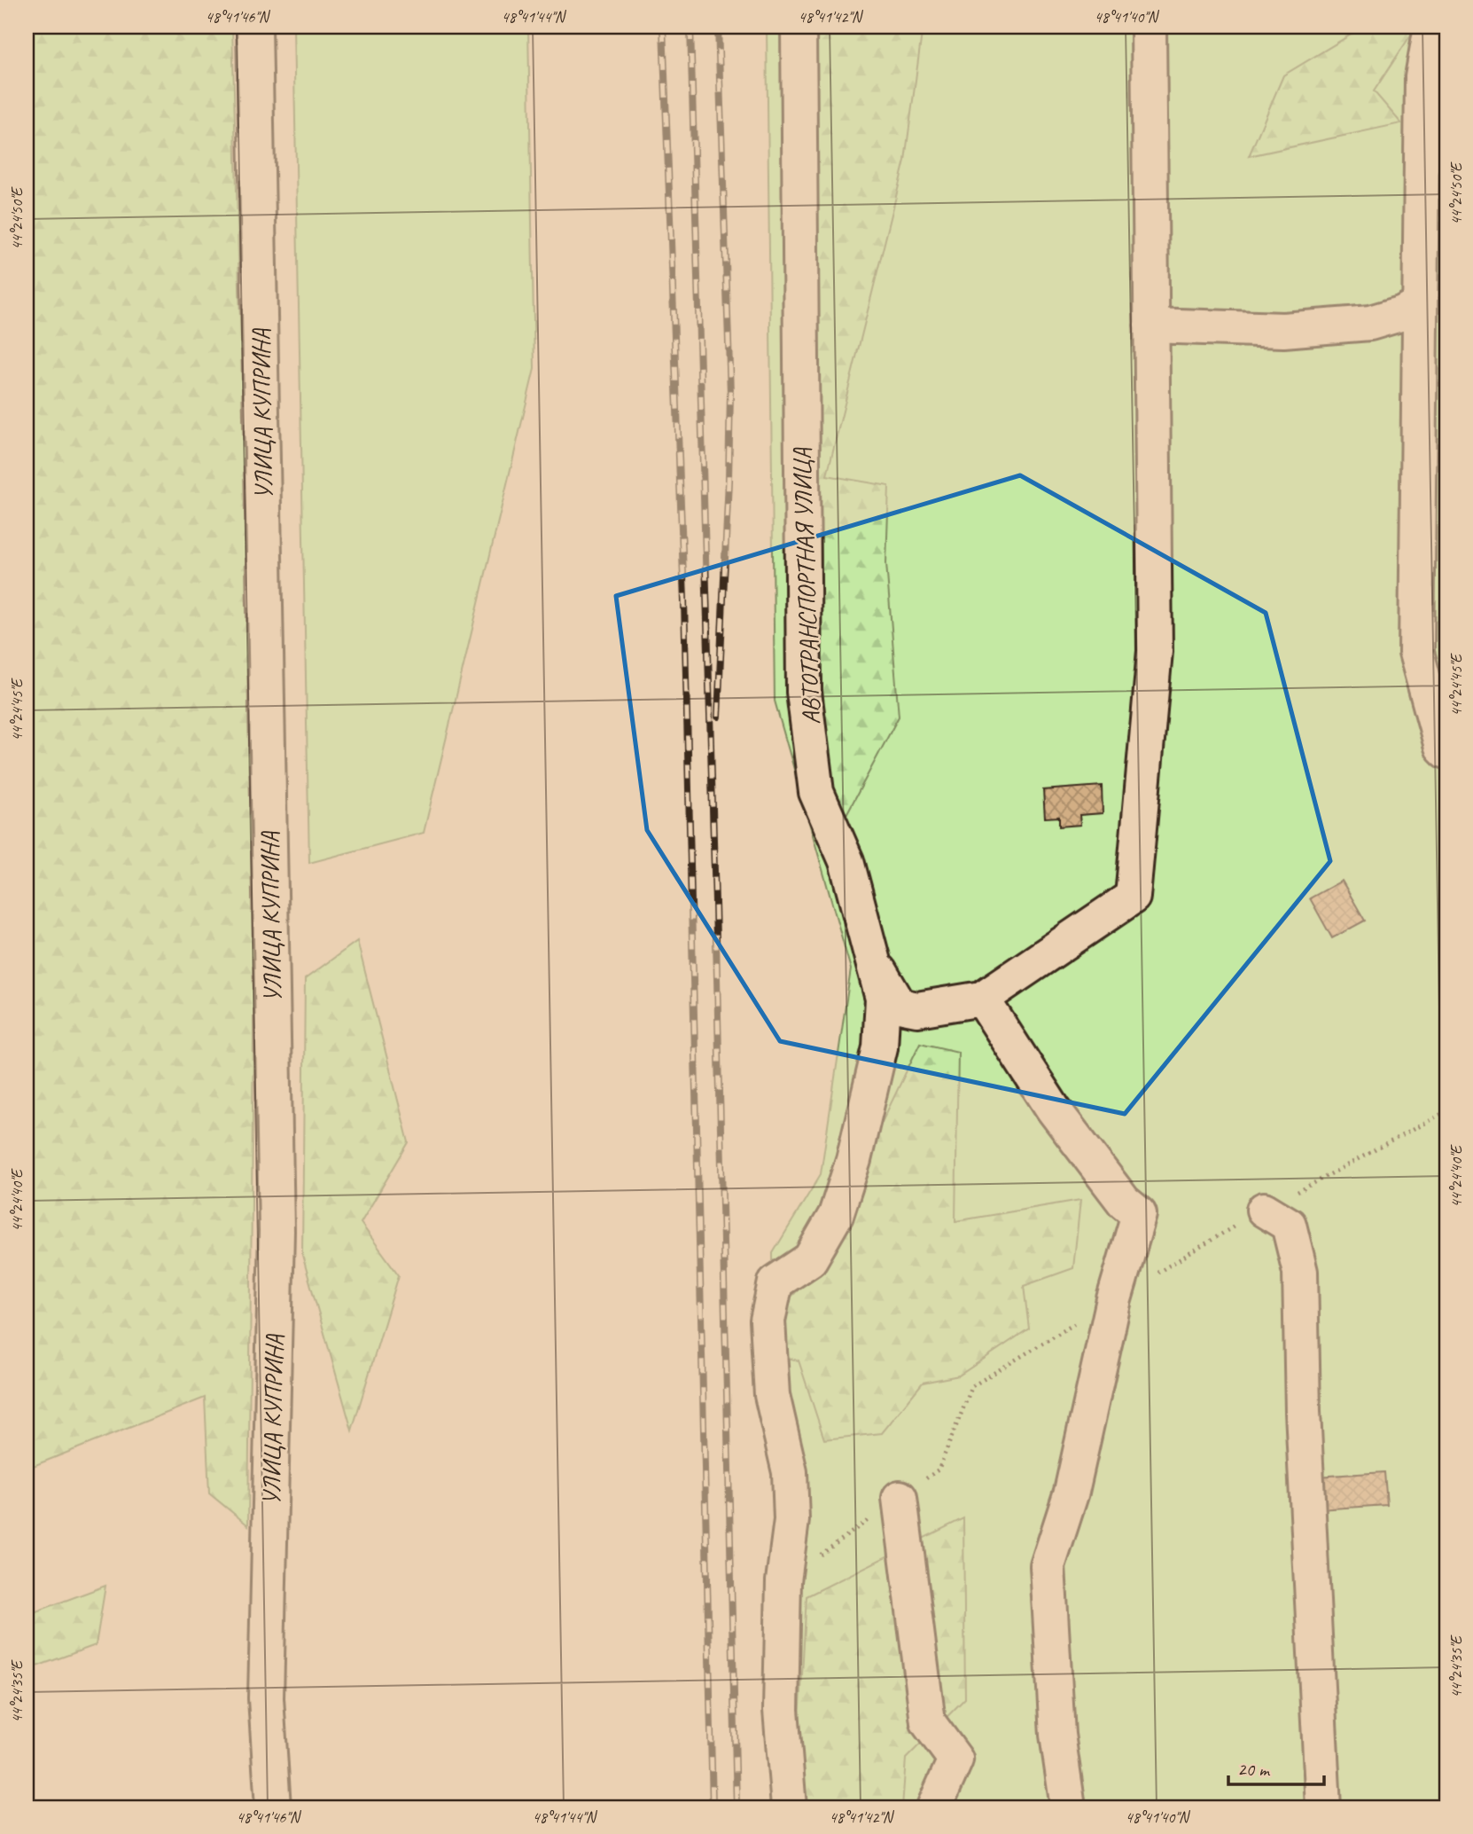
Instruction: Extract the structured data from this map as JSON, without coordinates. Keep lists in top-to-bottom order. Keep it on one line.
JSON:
{"streets":{"street":["УЛИЦА КУПРИНА","АВТОТРАНСПОРТНАЯ УЛИЦА"]},"scale_bar":"20 m","coordinates":["48°41'46\"N","48°41'44\"N","48°41'42\"N","48°41'40\"N","44°24'50\"E","44°24'45\"E","44°24'40\"E","44°24'35\"E"]}
